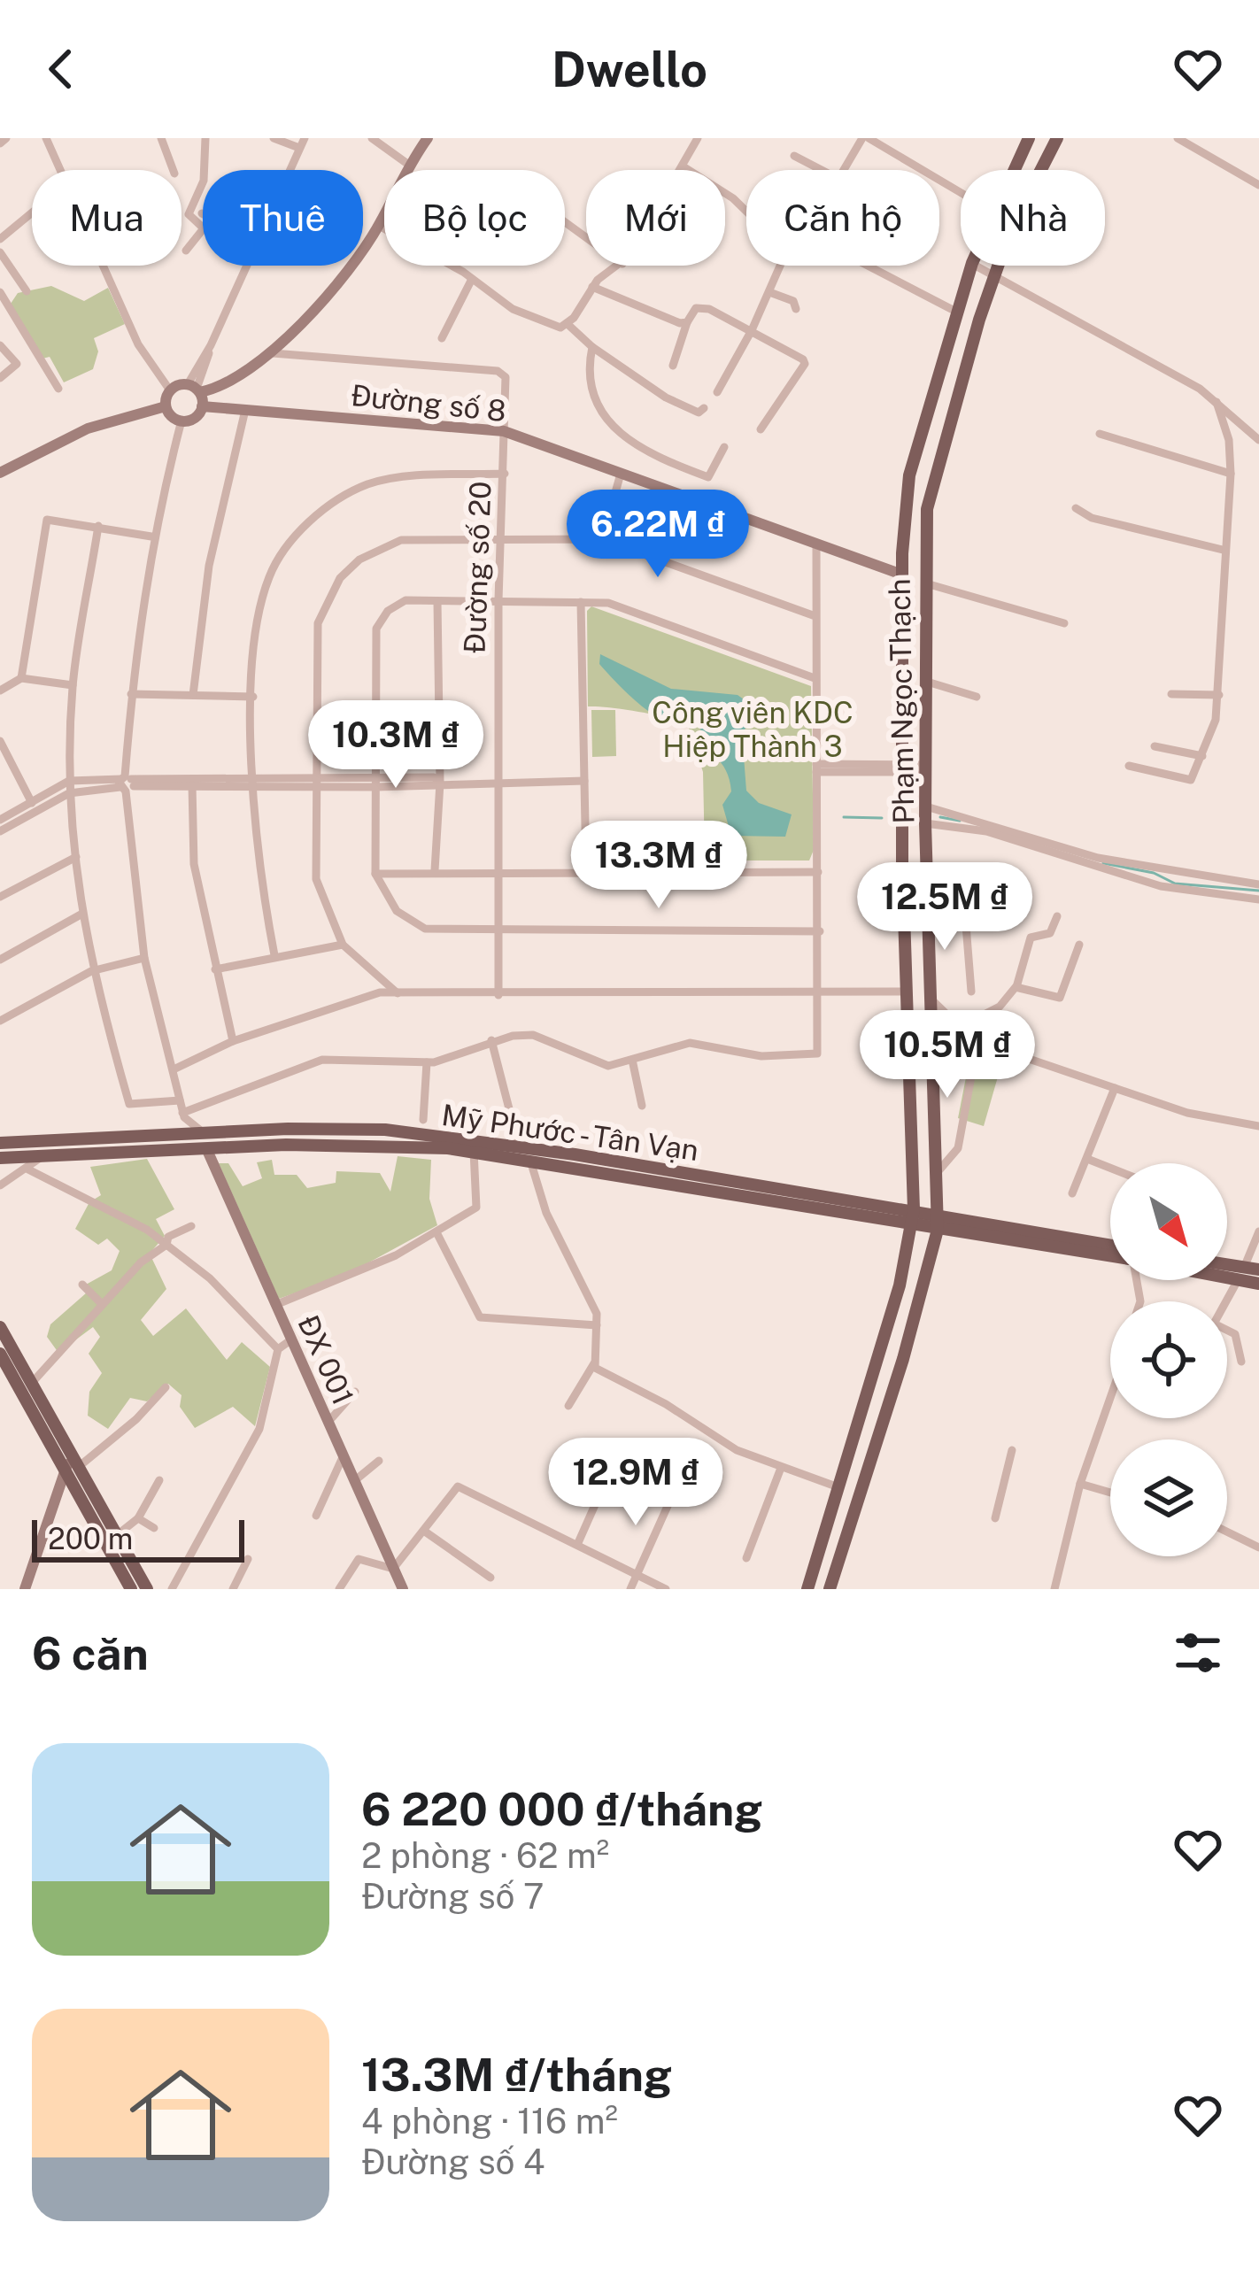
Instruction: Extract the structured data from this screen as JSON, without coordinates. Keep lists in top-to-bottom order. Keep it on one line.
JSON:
{"streets":{"main road":["Phạm Ngọc Thạch","Mỹ Phước - Tân Vạn"],"street":["Đường số 8","Đường số 20","ĐX 001"]},"crossings":[["Đường số 8","Đường số 20"],["Đường số 8","Phạm Ngọc Thạch"],["Phạm Ngọc Thạch","Mỹ Phước - Tân Vạn"],["Mỹ Phước - Tân Vạn","ĐX 001"]],"parks":["Công viên KDC Hiệp Thành 3"],"scale_bar":"200 m","north":"bottom right","page":{"header":"Dwello","chip":["Mua","Thuê","Bộ lọc","Mới","Căn hộ","Nhà"],"price":["6.22M ₫","10.3M ₫","13.3M ₫","12.5M ₫","10.5M ₫","12.9M ₫"],"scale":"200 m","heading":"6 căn","list":[{"name":"6 220 000 ₫/tháng","note":"2 phòng · 62 m² · Đường số 7"},{"name":"13.3M ₫/tháng","note":"4 phòng · 116 m² · Đường số 4"}]}}
